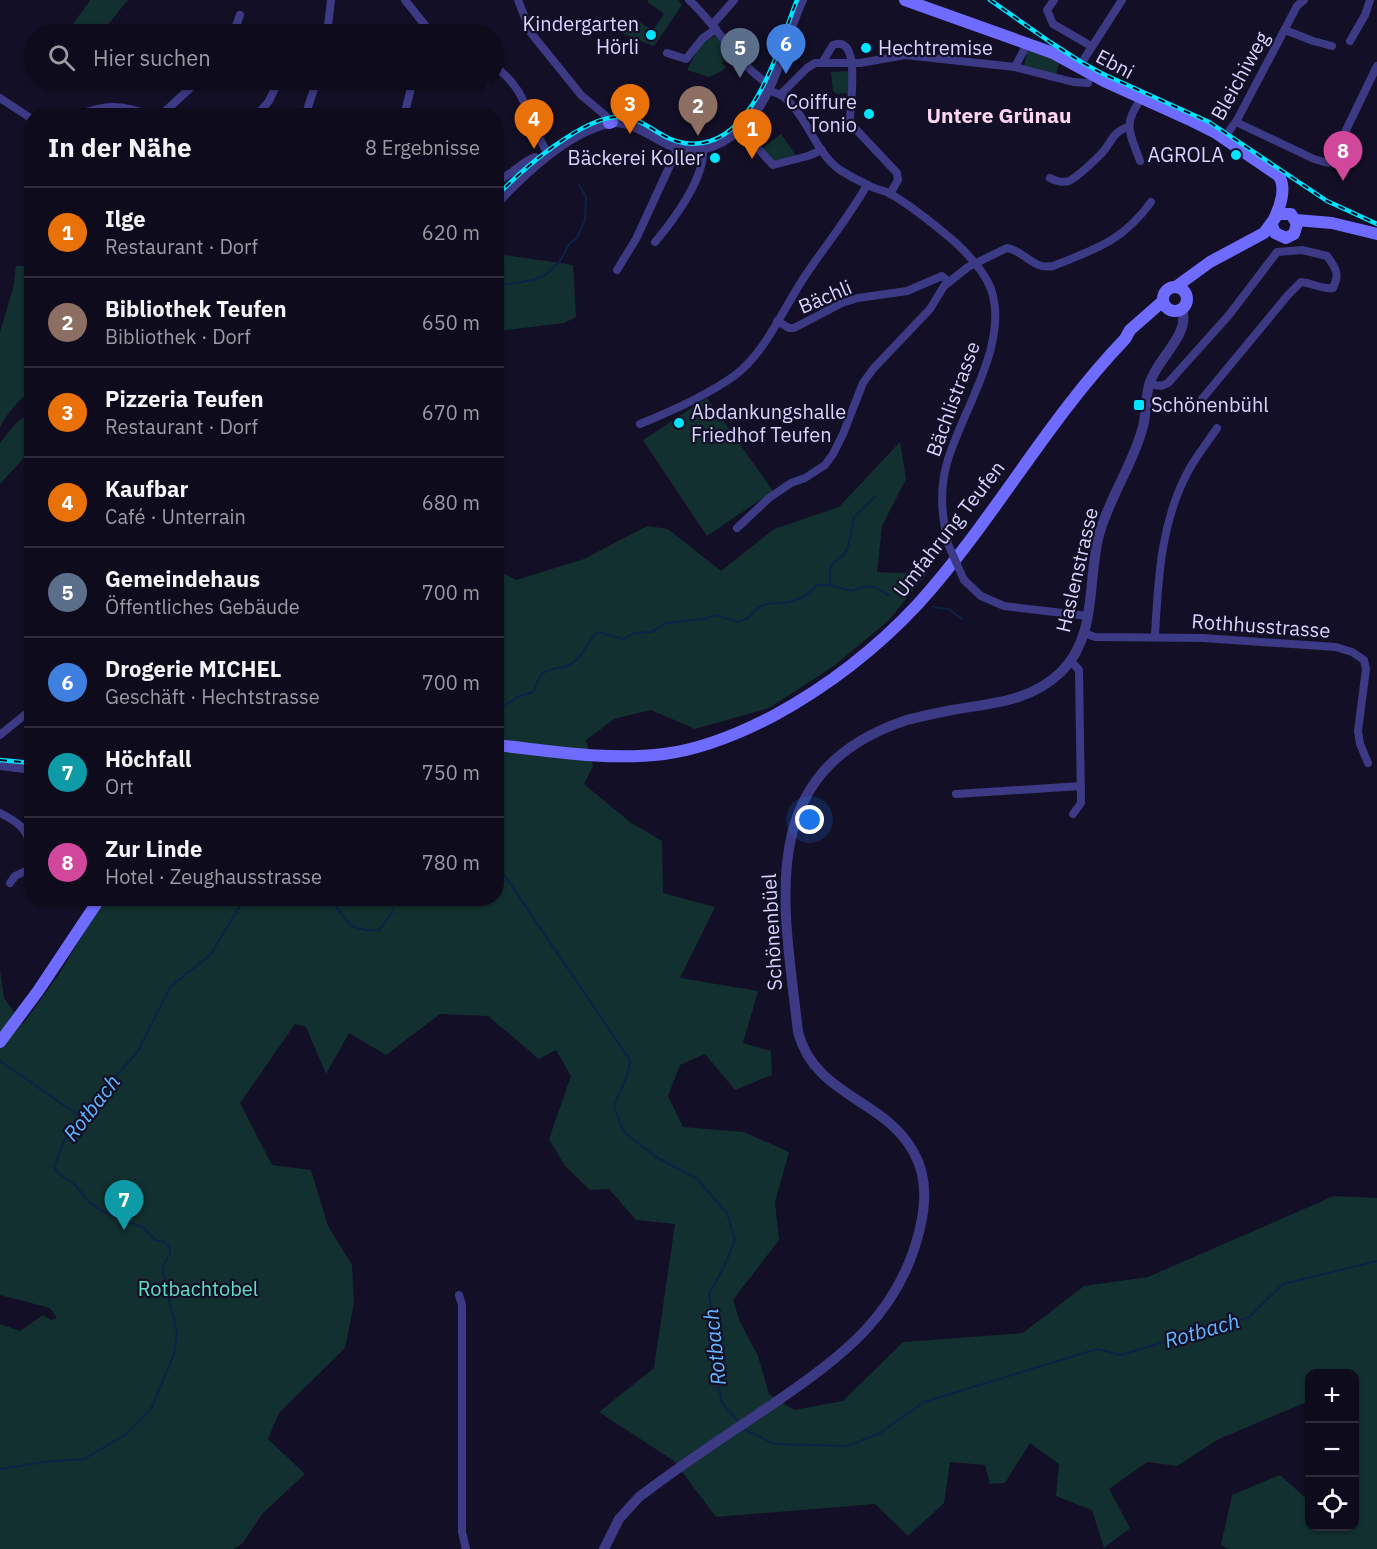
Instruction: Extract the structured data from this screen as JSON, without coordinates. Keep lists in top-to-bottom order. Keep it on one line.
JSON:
{"streets":{"main road":["Ebni","Umfahrung Teufen"],"street":["Bleichiweg","Bächli","Bächlistrasse","Haslenstrasse","Rothhusstrasse","Schönenbüel"]},"crossings":[["Ebni","Bleichiweg"],["Bächlistrasse","Haslenstrasse"],["Umfahrung Teufen","Haslenstrasse"],["Haslenstrasse","Rothhusstrasse"],["Haslenstrasse","Schönenbüel"]],"districts":["Untere Grünau"],"water":["Rotbach"],"parks":["Rotbachtobel"],"places":{"other":["Kindergarten Hörli","Hechtremise","Coiffure Tonio","AGROLA","Bäckerei Koller","Abdankungshalle Friedhof Teufen"],"transit":["Schönenbühl"]},"page":{"pins":["6","5","3","2","4","1","8","7"],"search":"Hier suchen","heading":["In der Nähe","8 Ergebnisse"],"list":[{"mark":"1","name":"Ilge","note":"Restaurant · Dorf","value":"620 m"},{"mark":"2","name":"Bibliothek Teufen","note":"Bibliothek · Dorf","value":"650 m"},{"mark":"3","name":"Pizzeria Teufen","note":"Restaurant · Dorf","value":"670 m"},{"mark":"4","name":"Kaufbar","note":"Café · Unterrain","value":"680 m"},{"mark":"5","name":"Gemeindehaus","note":"Öffentliches Gebäude","value":"700 m"},{"mark":"6","name":"Drogerie MICHEL","note":"Geschäft · Hechtstrasse","value":"700 m"},{"mark":"7","name":"Höchfall","note":"Ort","value":"750 m"},{"mark":"8","name":"Zur Linde","note":"Hotel · Zeughausstrasse","value":"780 m"}],"map_buttons":["+","−"]}}
